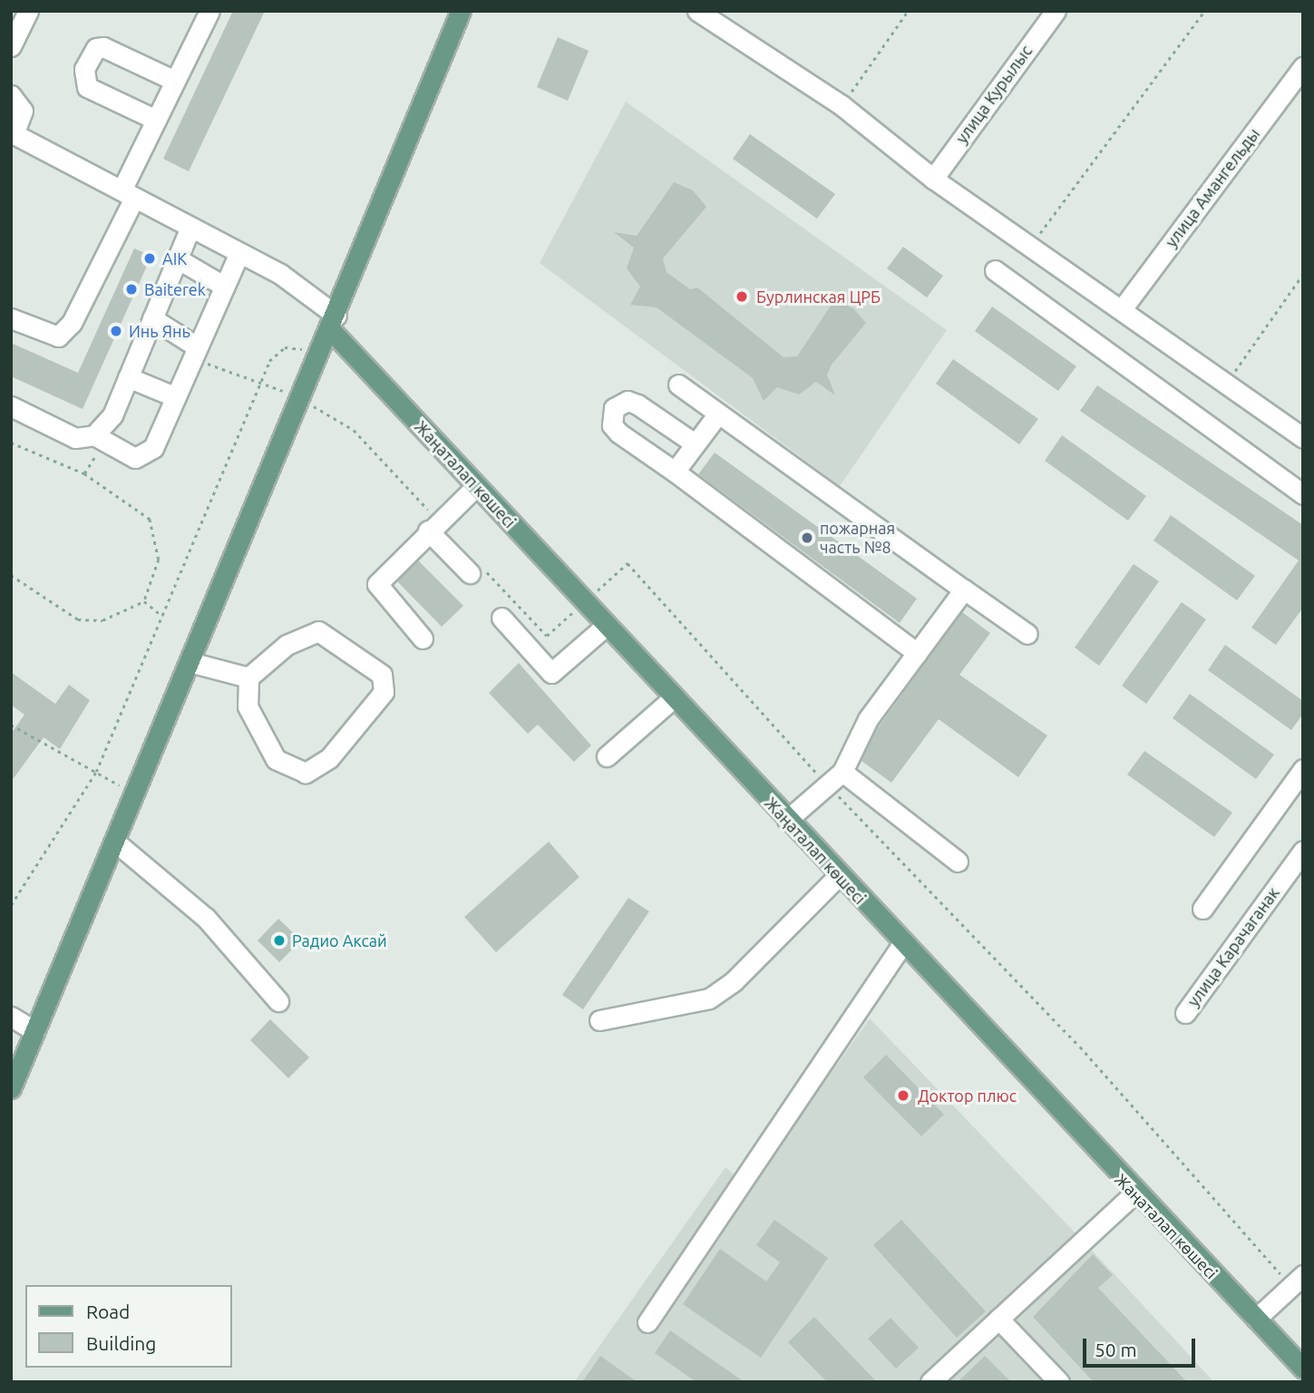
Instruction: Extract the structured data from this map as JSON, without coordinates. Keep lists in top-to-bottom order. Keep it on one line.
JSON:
{"streets":{"main road":["Жаңаталап көшесі"],"street":["улица Курылыс","улица Амангельды","улица Карачаганак"]},"places":["AIK","Baiterek","Бурлинская ЦРБ","Инь Янь","пожарная часть №8","Радио Аксай","Доктор плюс"],"legend":["Road","Building"],"scale_bar":"50 m"}
